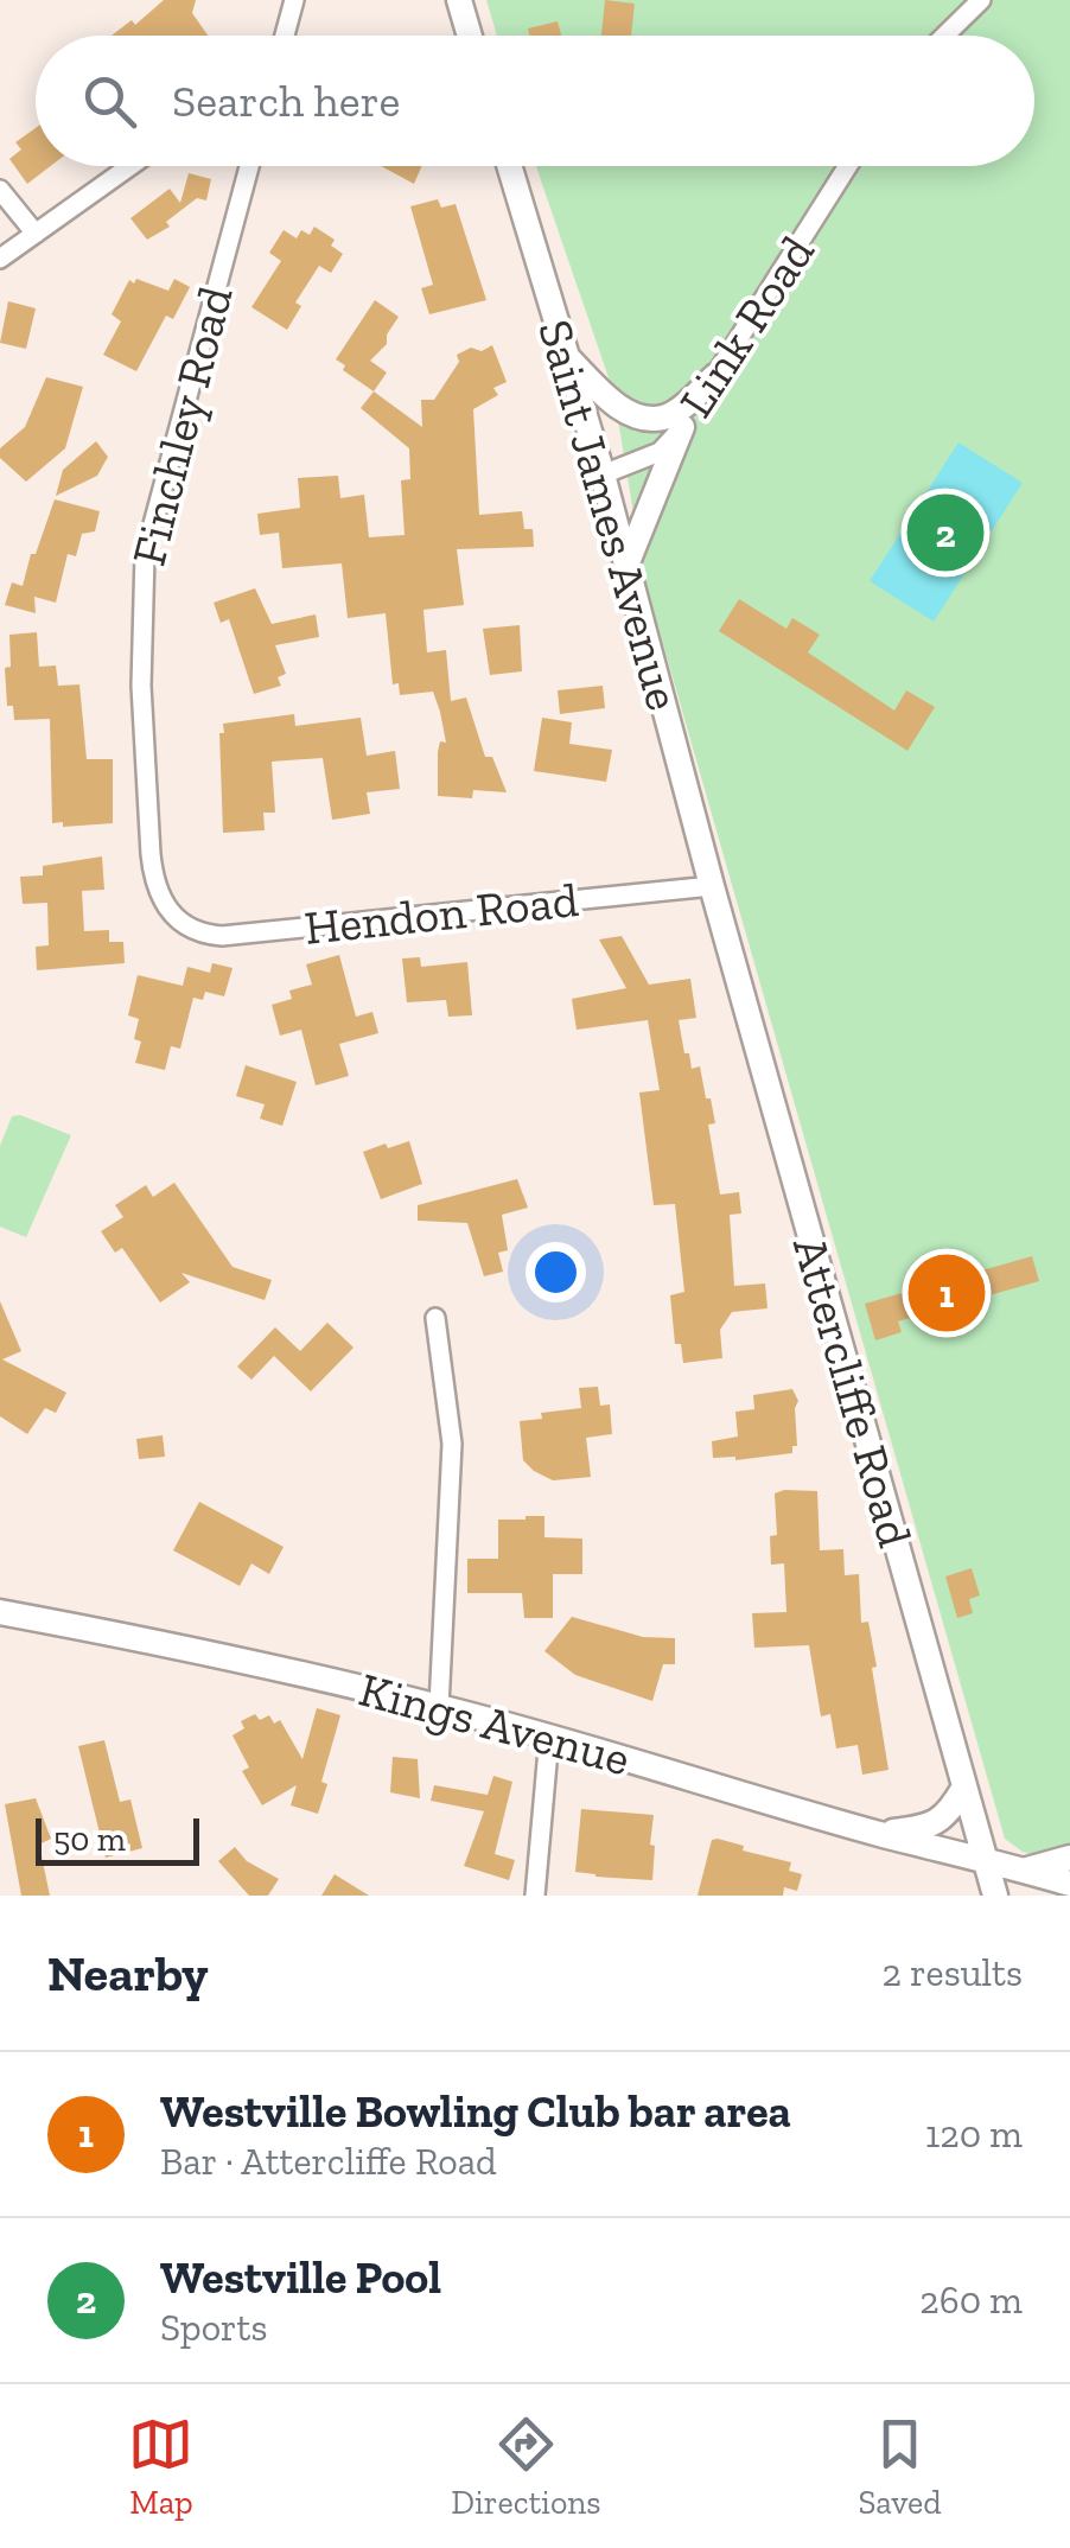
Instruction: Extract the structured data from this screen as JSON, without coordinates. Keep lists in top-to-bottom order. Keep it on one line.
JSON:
{"streets":{"main road":["Saint James Avenue","Attercliffe Road","Kings Avenue"],"street":["Link Road","Finchley Road","Hendon Road"]},"crossings":[["Link Road","Saint James Avenue"],["Finchley Road","Hendon Road"],["Saint James Avenue","Hendon Road"],["Saint James Avenue","Attercliffe Road"],["Hendon Road","Attercliffe Road"],["Attercliffe Road","Kings Avenue"]],"scale_bar":"50 m","page":{"search":"Search here","pins":["2","1"],"scale":"50 m","heading":["Nearby","2 results"],"list":[{"mark":"1","name":"Westville Bowling Club bar area","note":"Bar · Attercliffe Road","value":"120 m"},{"mark":"2","name":"Westville Pool","note":"Sports","value":"260 m"}],"nav":["Map","Directions","Saved"]}}
